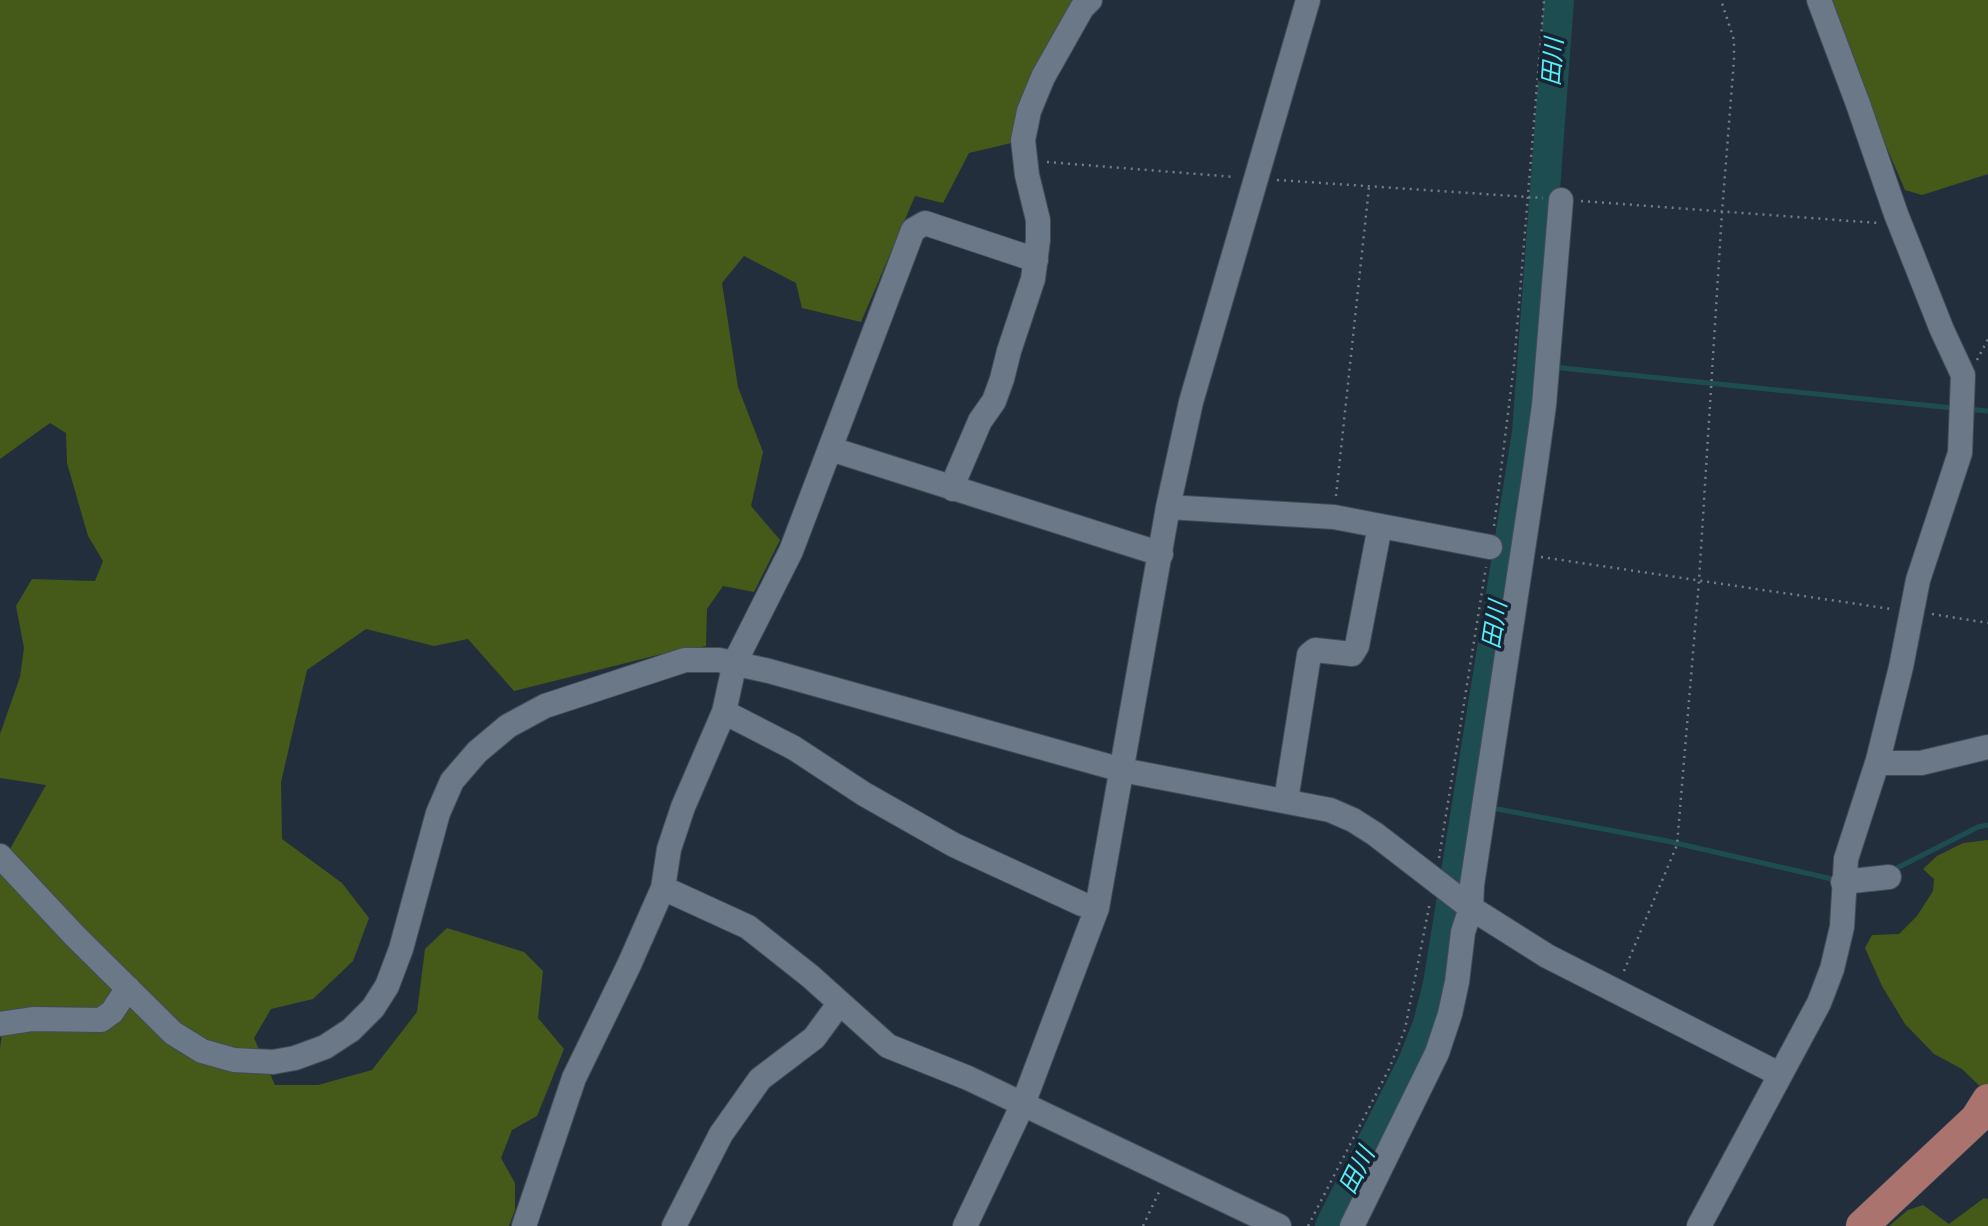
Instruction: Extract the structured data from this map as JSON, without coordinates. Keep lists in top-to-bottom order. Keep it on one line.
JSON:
{"water":["田川"]}
